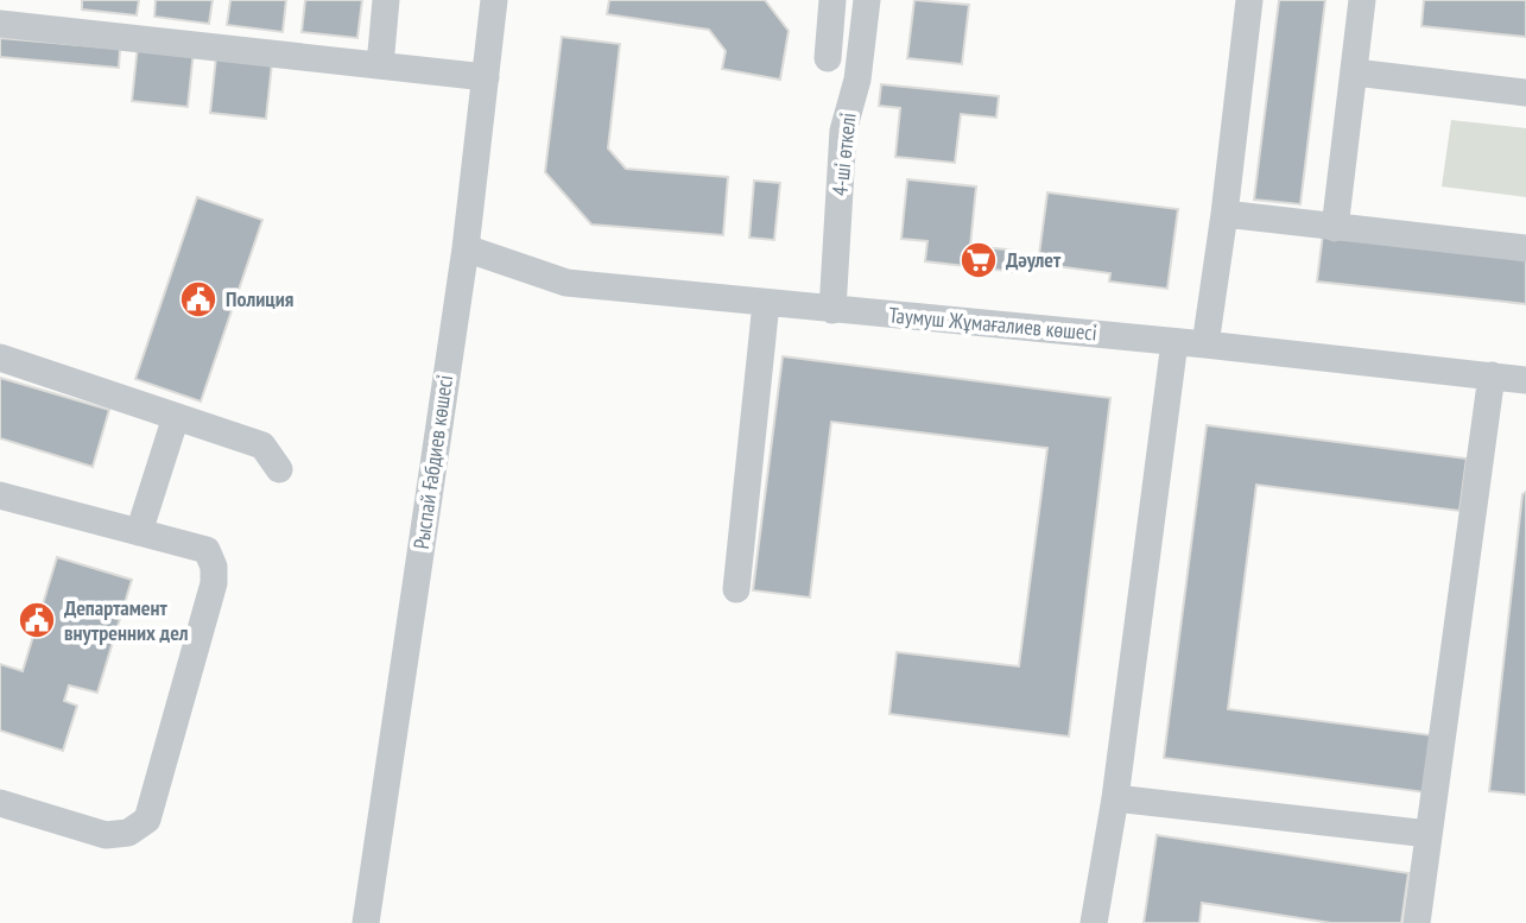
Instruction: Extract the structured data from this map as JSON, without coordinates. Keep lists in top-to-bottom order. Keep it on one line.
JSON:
{"streets":{"street":["4-ші өткелі","Таумуш Жұмағалиев көшесі","Рыспай Ғабдиев көшесі"]},"crossings":[["4-ші өткелі","Таумуш Жұмағалиев көшесі"],["Таумуш Жұмағалиев көшесі","Рыспай Ғабдиев көшесі"]],"places":{"supermarket":["Дәулет"],"public building":["Полиция","Департамент внутренних дел"]}}
